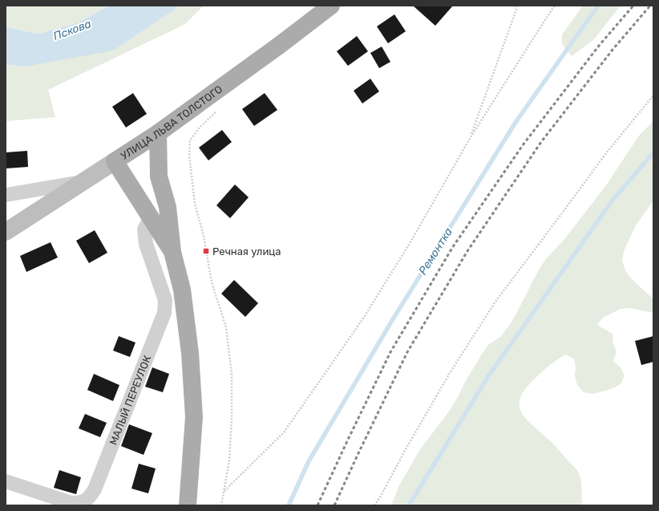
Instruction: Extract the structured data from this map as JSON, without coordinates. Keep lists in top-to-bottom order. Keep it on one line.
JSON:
{"streets":{"main road":["УЛИЦА ЛЬВА ТОЛСТОГО"],"street":["МАЛЫЙ ПЕРЕУЛОК"]},"water":["Пскова","Ремонтка"],"places":{"transit":["Речная улица"]}}
